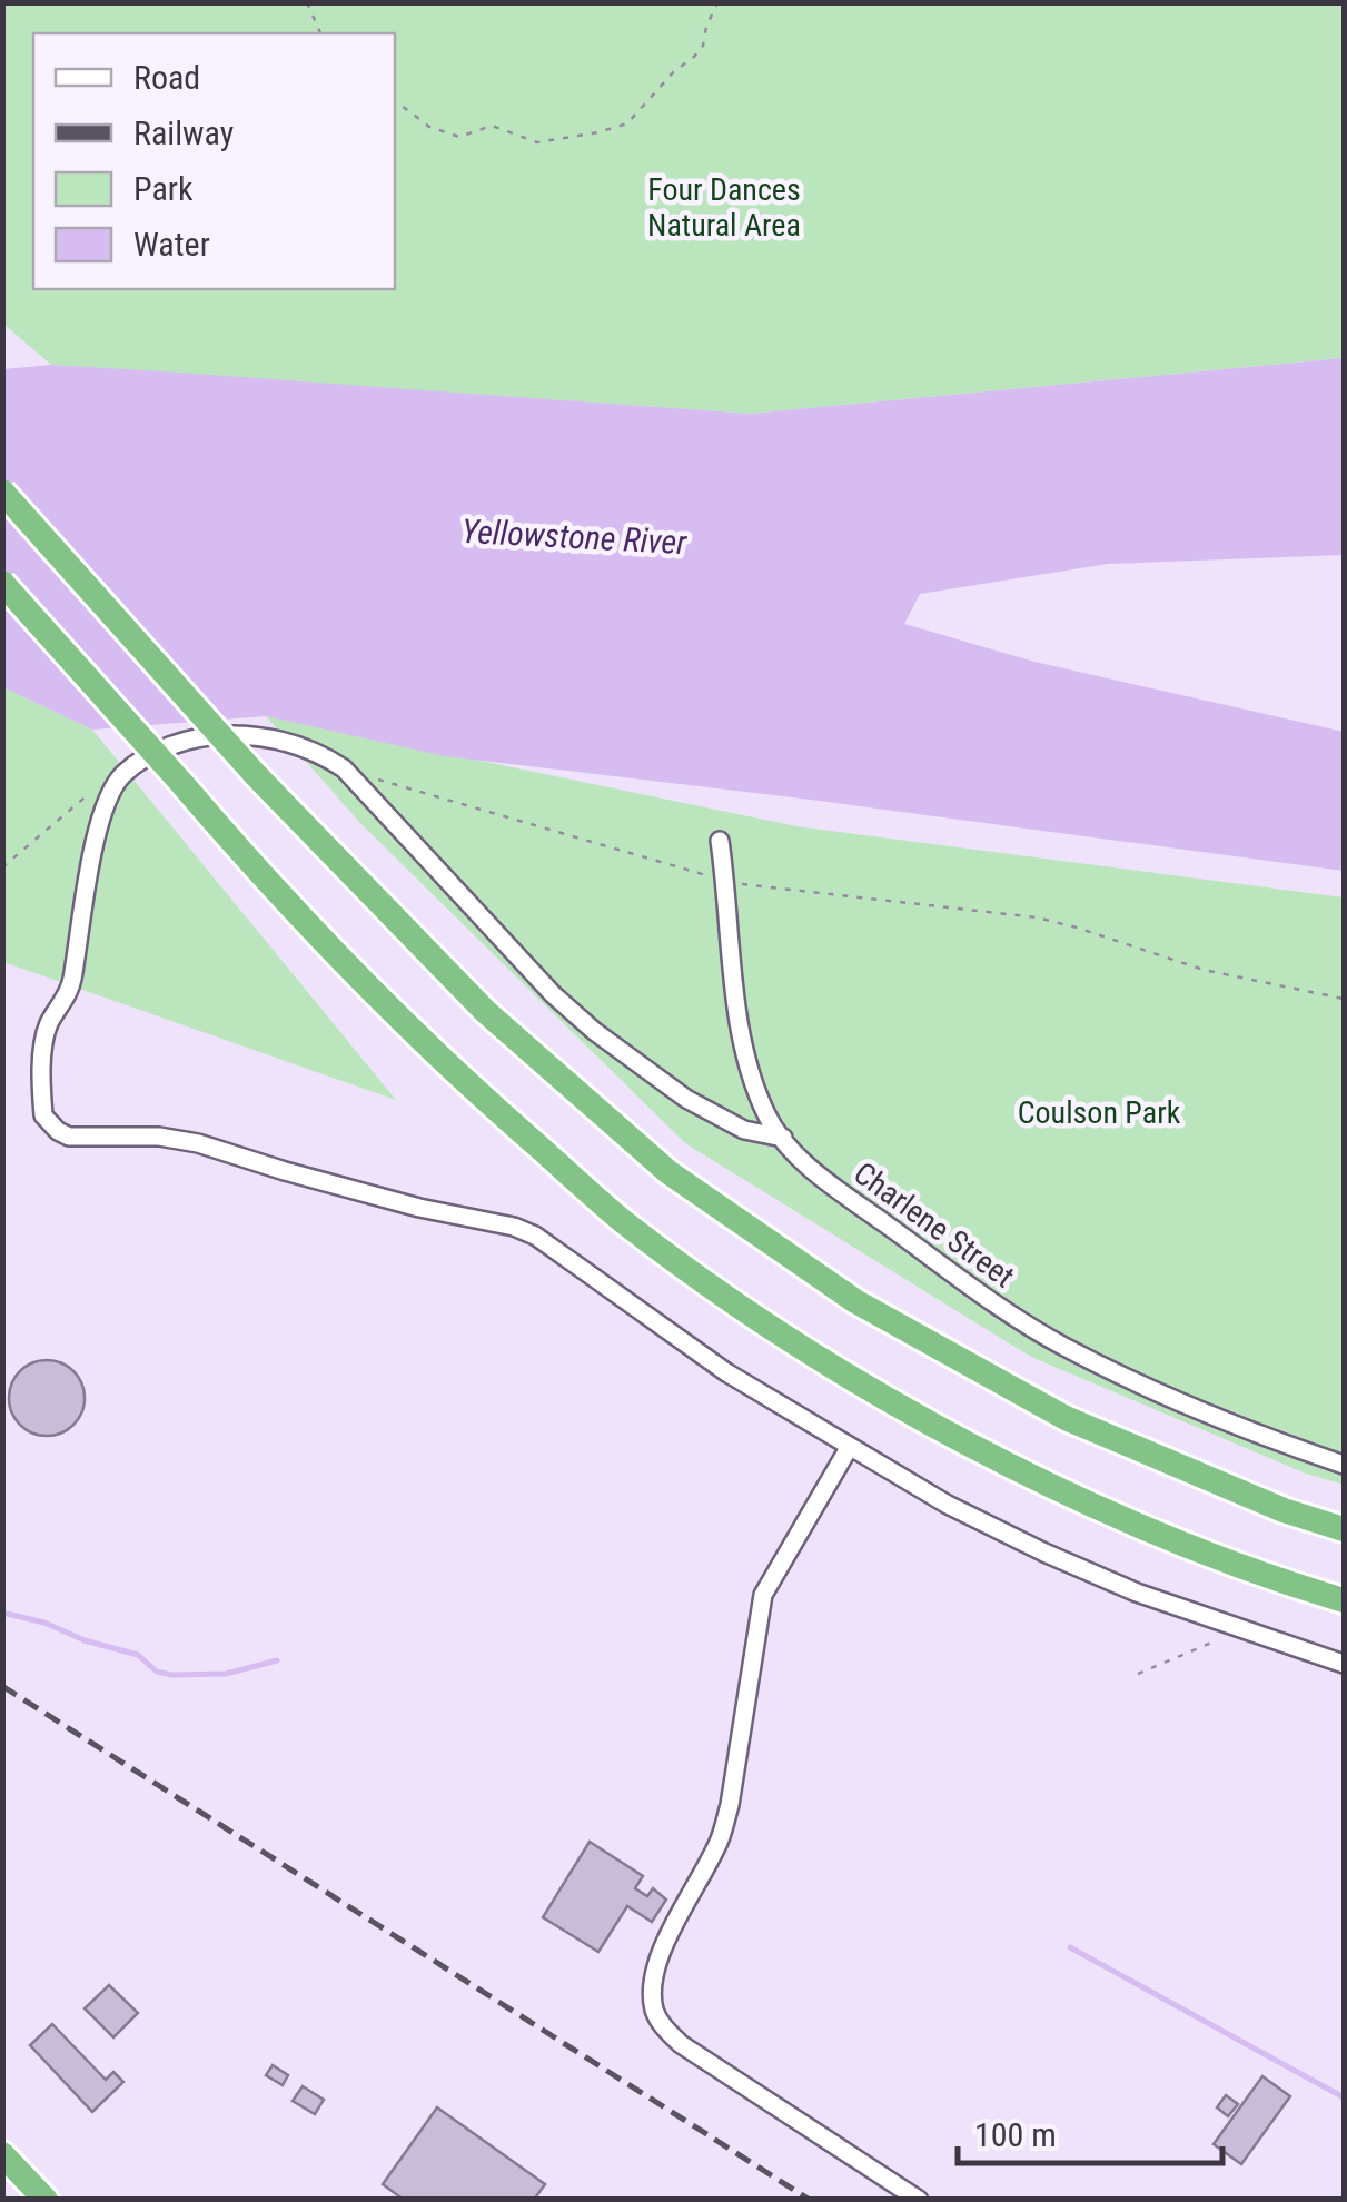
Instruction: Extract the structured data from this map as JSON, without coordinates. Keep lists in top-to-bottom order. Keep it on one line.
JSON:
{"streets":{"street":["Charlene Street"]},"water":["Yellowstone River"],"parks":["Four Dances Natural Area","Coulson Park"],"legend":["Road","Railway","Park","Water"],"scale_bar":"100 m"}
